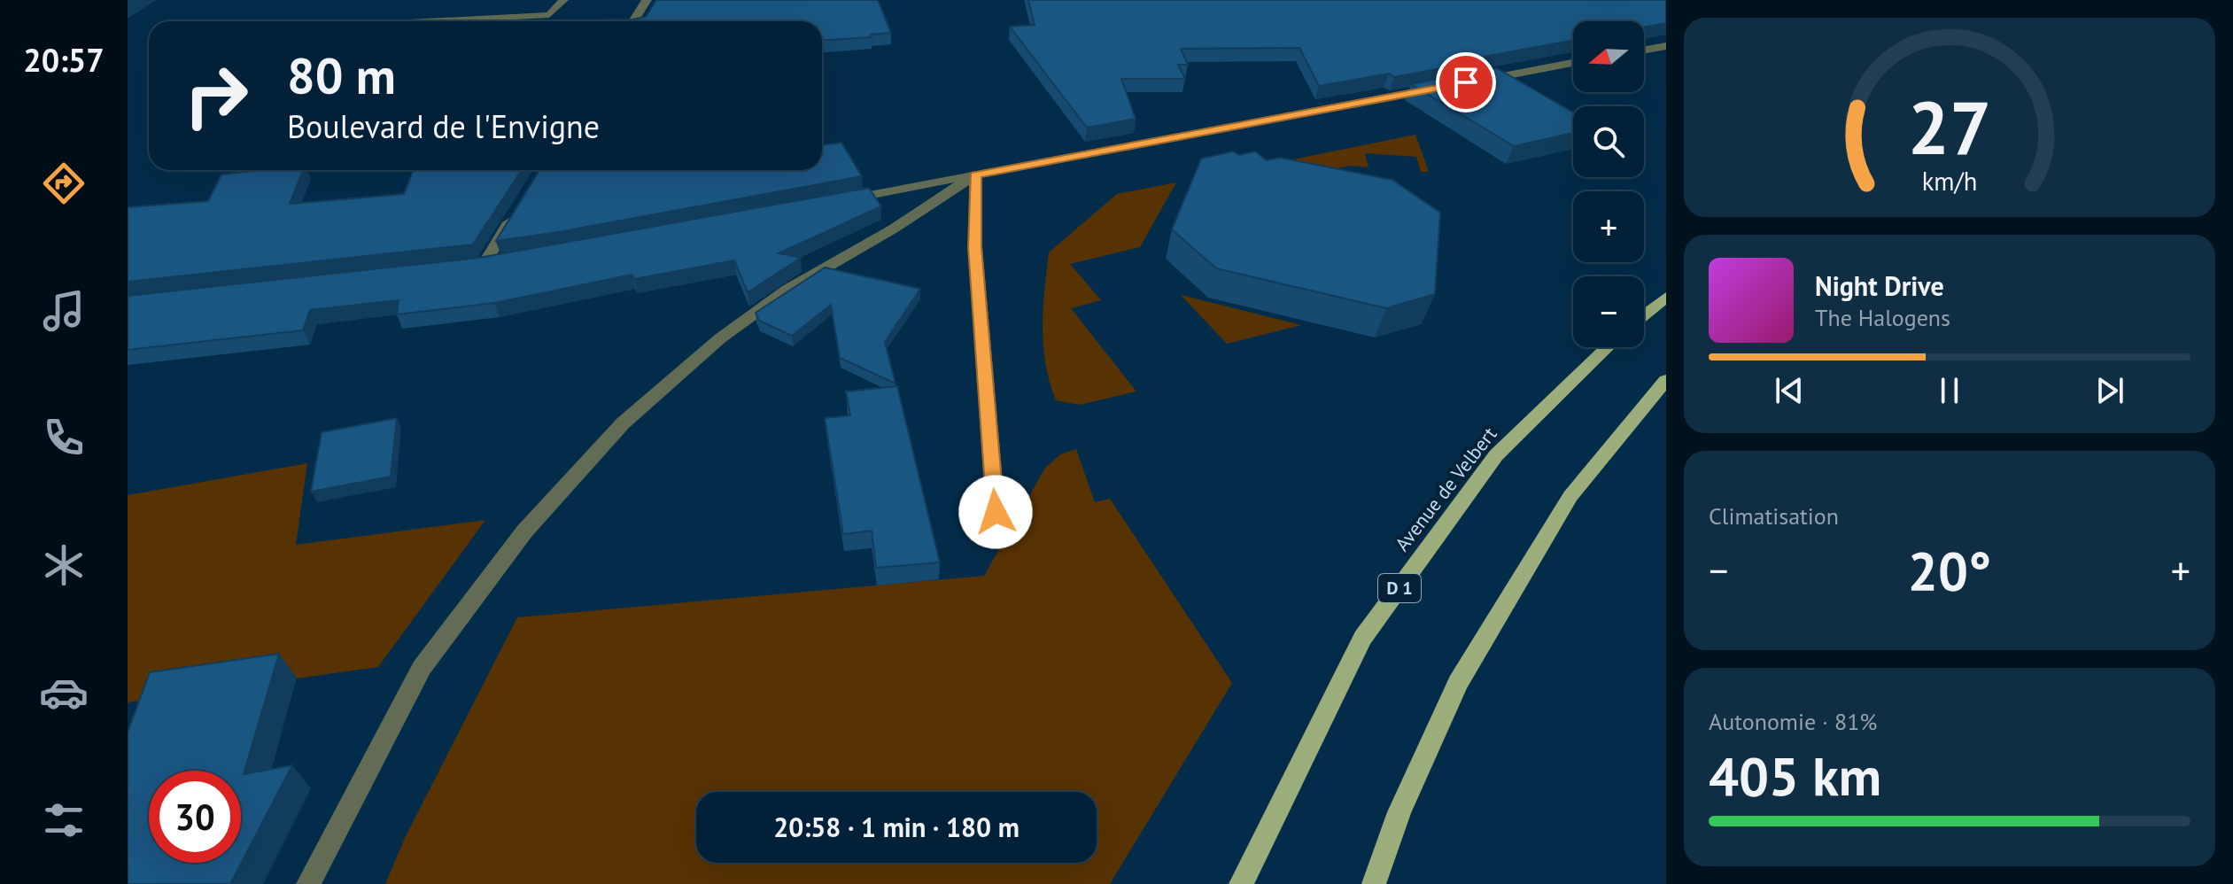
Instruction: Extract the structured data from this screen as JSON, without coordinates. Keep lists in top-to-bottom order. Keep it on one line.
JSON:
{"streets":{"main road":["Avenue de Velbert","D 1"]},"north":"left","page":{"tabs":"20:57","map_buttons":["+","−"],"turn":["80 m","Boulevard de l'Envigne"],"song":["Night Drive","The Halogens"],"tile":["Climatisation",["Autonomie · 81%","405 km"]],"heat":["−","20°","+"],"limit":"30","trip":"20:58 · 1 min · 180 m","gauge":["27","km/h"]}}
